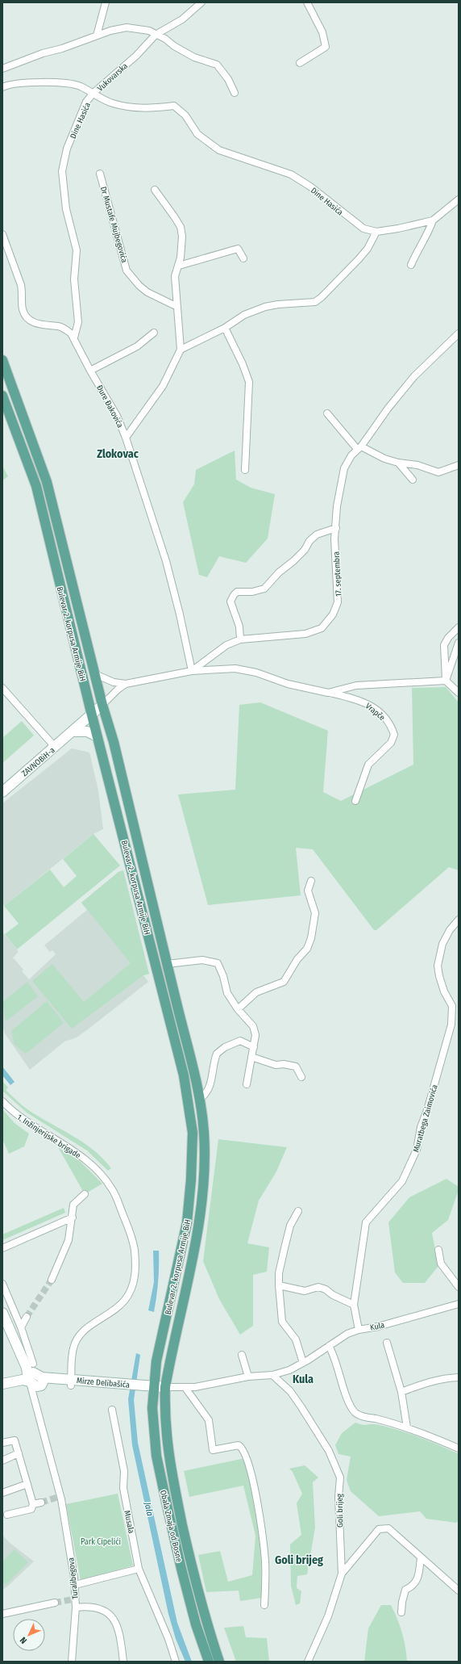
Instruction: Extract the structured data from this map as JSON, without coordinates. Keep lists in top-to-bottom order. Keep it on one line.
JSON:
{"streets":{"main road":["Bulevar 2. korpusa Armije BiH","Obala Zmaja od Bosne"],"street":["Vukovarska","Dine Hasića","Dr Mustafe Mujbegovića","Đure Đakovića","17. septembra","Vrapče","ZAVNOBiH-a","Muratbega Zaimovića","1. Inžinjerijske brigade","Kula","Mirze Delibašića","Goli brijeg","Musala","Turalibegova"]},"crossings":[["Vukovarska","Dine Hasića"],["Dine Hasića","Đure Đakovića"],["Đure Đakovića","17. septembra"],["Đure Đakovića","Vrapče"],["17. septembra","Bulevar 2. korpusa Armije BiH"],["17. septembra","Vrapče"],["Bulevar 2. korpusa Armije BiH","Kula"],["Bulevar 2. korpusa Armije BiH","Mirze Delibašića"],["Bulevar 2. korpusa Armije BiH","Obala Zmaja od Bosne"],["Muratbega Zaimovića","Kula"],["1. Inžinjerijske brigade","Mirze Delibašića"],["Kula","Mirze Delibašića"],["Kula","Goli brijeg"],["Kula","Obala Zmaja od Bosne"],["Mirze Delibašića","Obala Zmaja od Bosne"],["Mirze Delibašića","Turalibegova"]],"districts":["Zlokovac","Kula","Goli brijeg"],"water":["Jala"],"parks":["Park Cipelići"],"north":"bottom left"}
